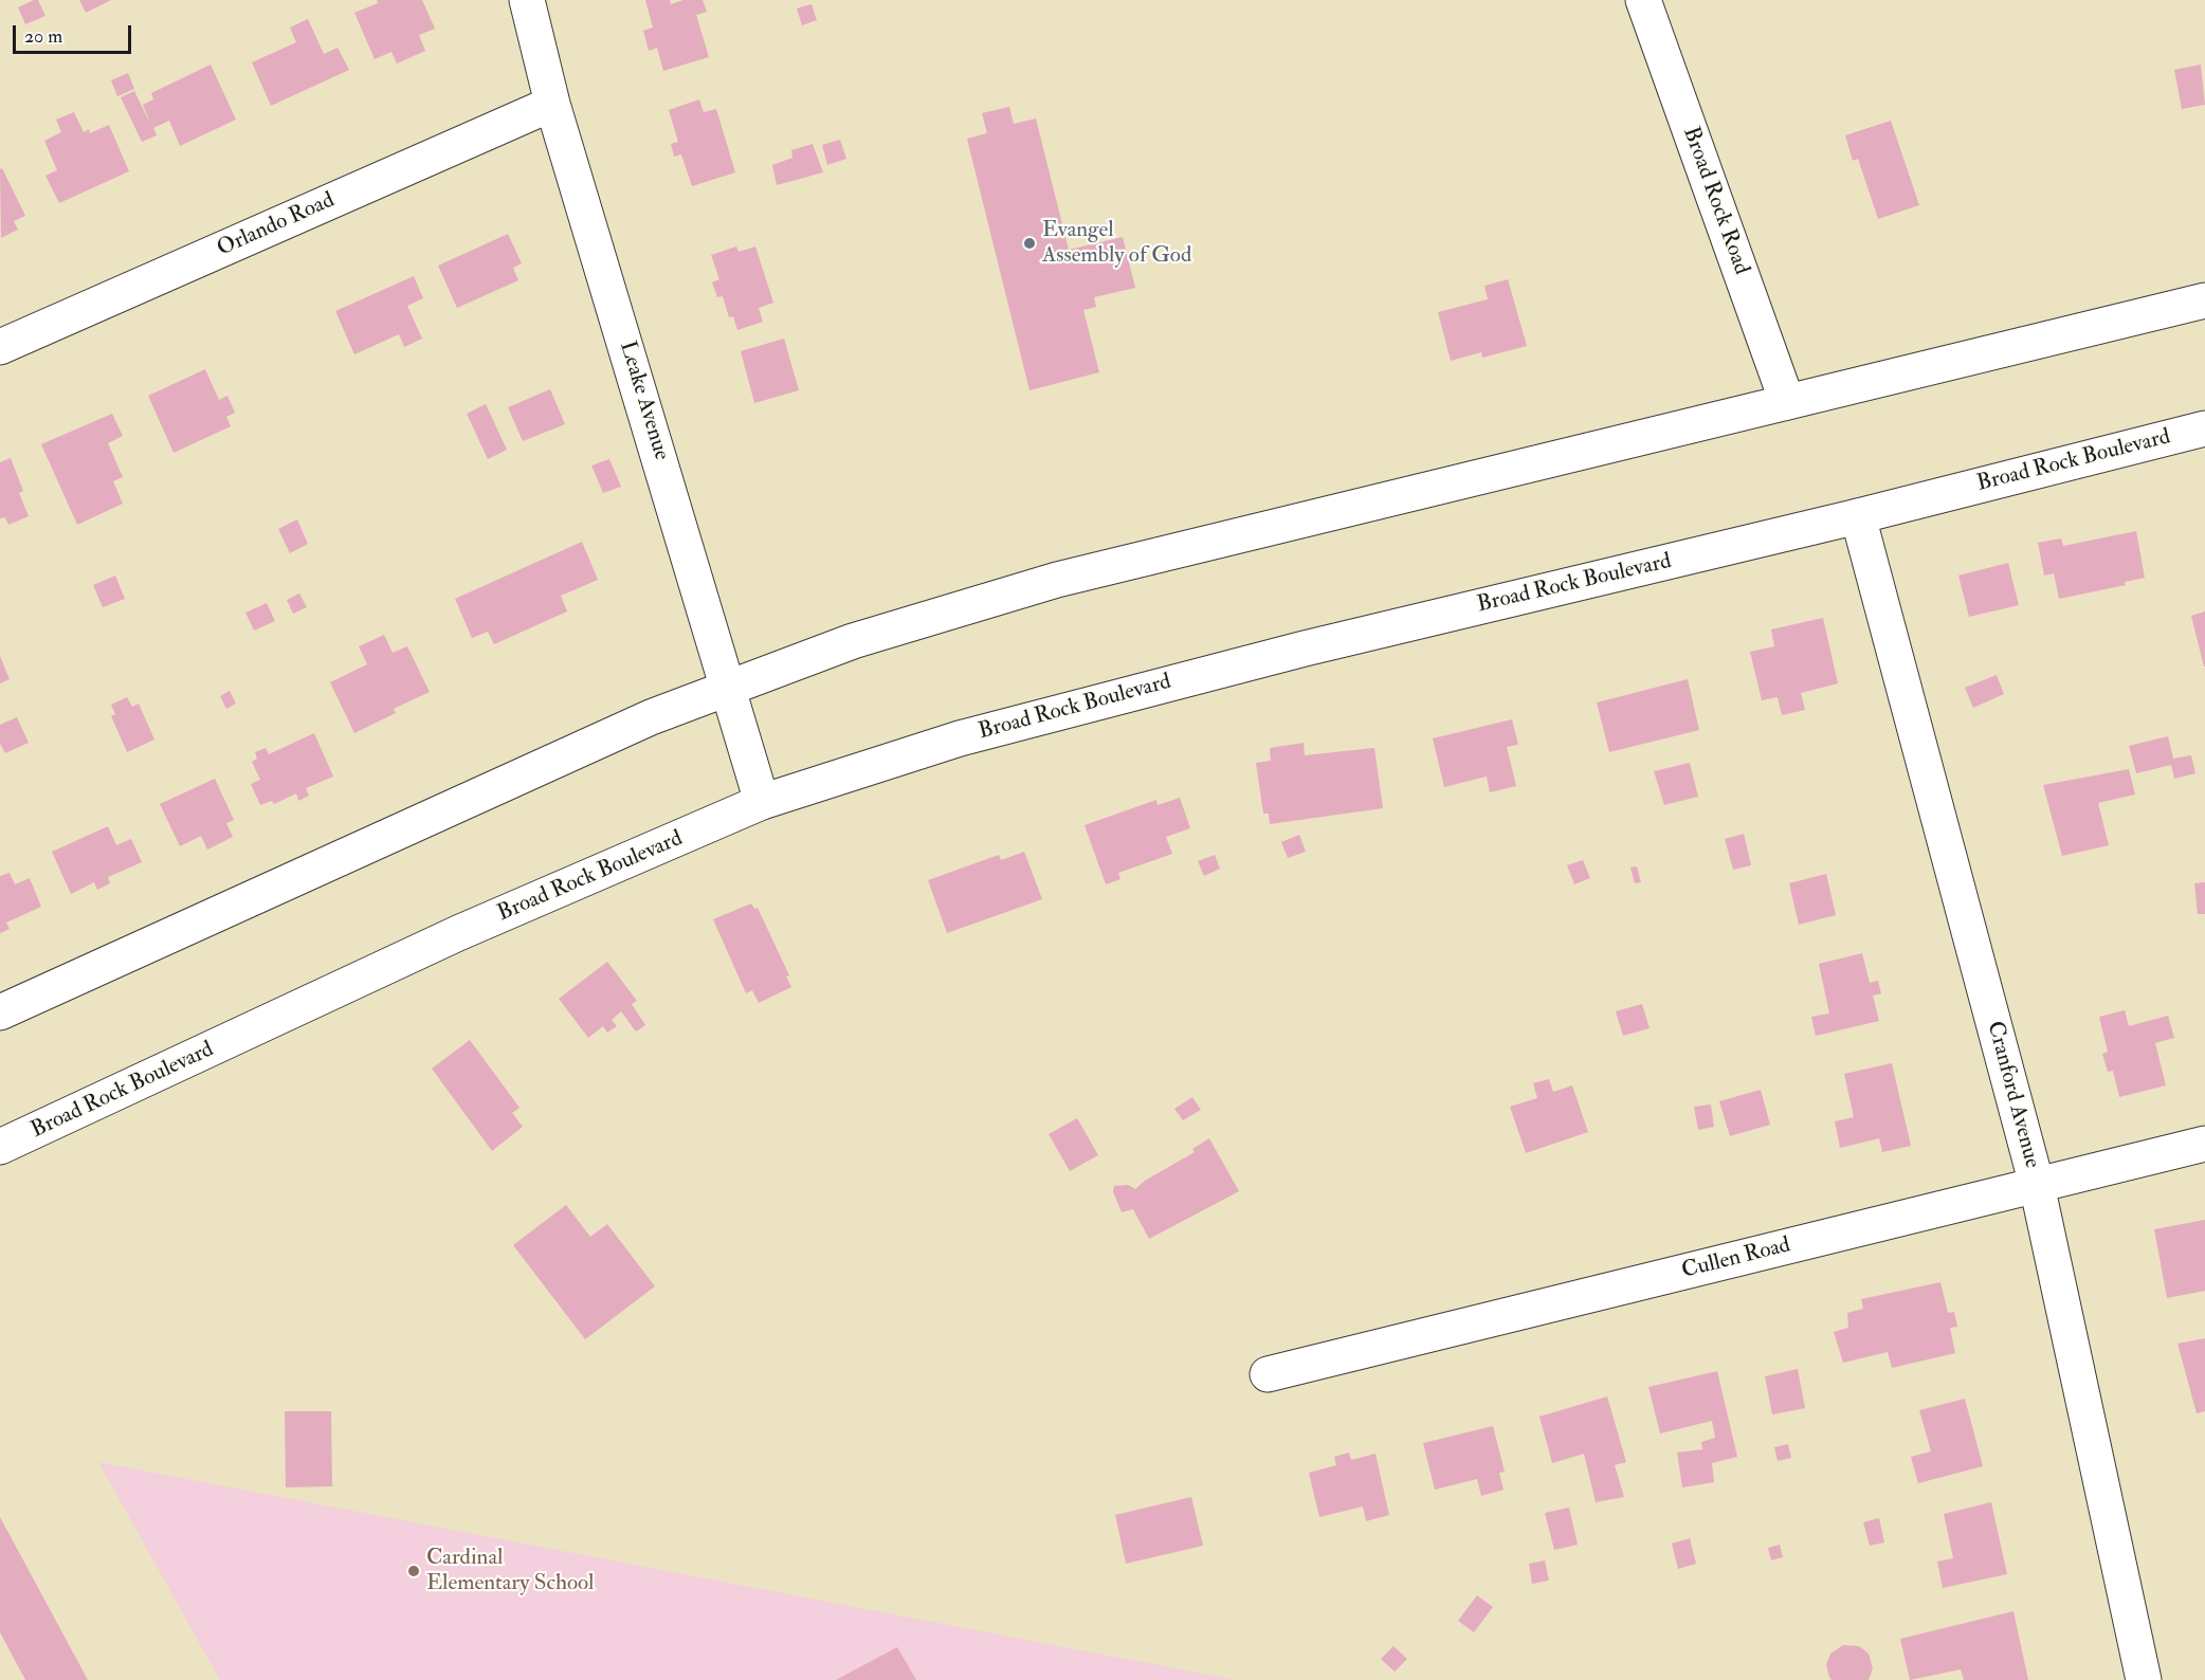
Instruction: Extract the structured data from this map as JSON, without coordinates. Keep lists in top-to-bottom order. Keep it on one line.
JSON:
{"streets":{"main road":["Broad Rock Road","Orlando Road","Leake Avenue","Broad Rock Boulevard","Cranford Avenue","Cullen Road"]},"crossings":[["Orlando Road","Leake Avenue"],["Leake Avenue","Broad Rock Boulevard"],["Broad Rock Boulevard","Cranford Avenue"],["Cranford Avenue","Cullen Road"]],"places":["Evangel Assembly of God","Cardinal Elementary School"],"scale_bar":"20 m"}
